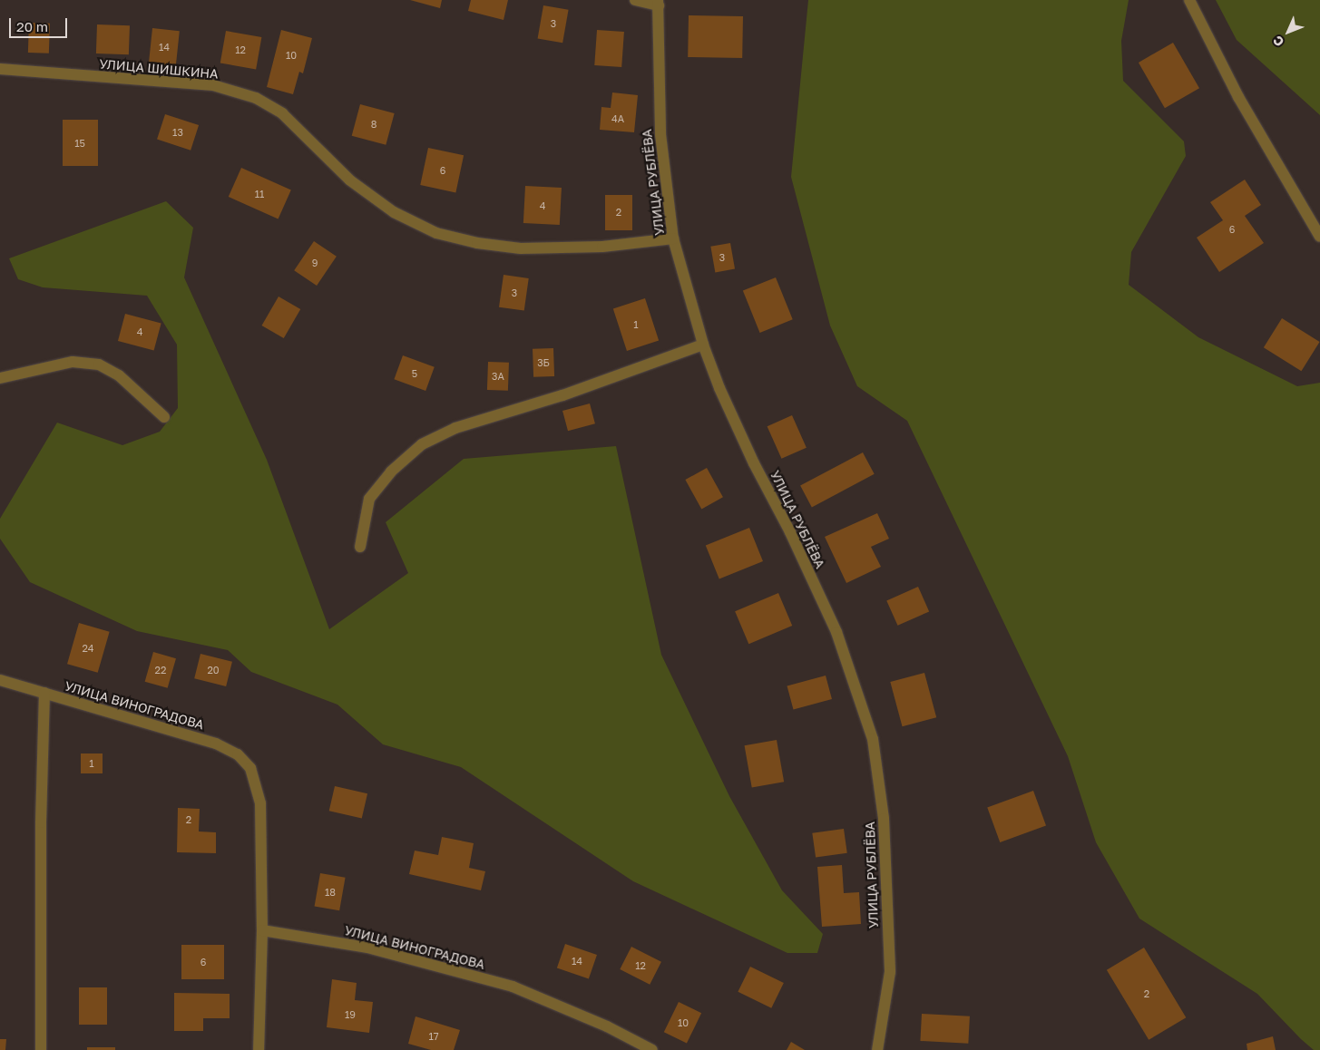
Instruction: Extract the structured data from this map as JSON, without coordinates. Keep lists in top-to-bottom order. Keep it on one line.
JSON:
{"streets":{"street":["УЛИЦА ШИШКИНА","УЛИЦА РУБЛЁВА","УЛИЦА ВИНОГРАДОВА"]},"crossings":[["УЛИЦА ШИШКИНА","УЛИЦА РУБЛЁВА"]],"house_numbers":["3","14","12","10","4А","8","13","15","6","11","4","2","6","3","9","3","1","4","3Б","5","3А","24","22","20","1","2","18","14","6","12","2","19","10","17"],"scale_bar":"20 m","north":"bottom left"}
